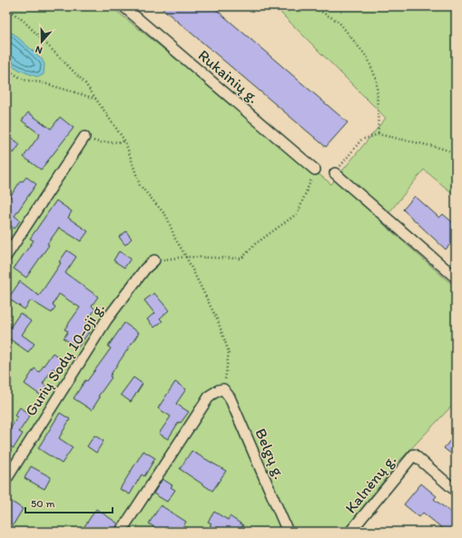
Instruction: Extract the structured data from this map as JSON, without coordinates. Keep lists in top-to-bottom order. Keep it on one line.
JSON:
{"streets":{"street":["Rukainių g.","Gurių Sodų 10-oji g.","Belgų g.","Kalnėnų g."]},"scale_bar":"50 m","north":"bottom"}
